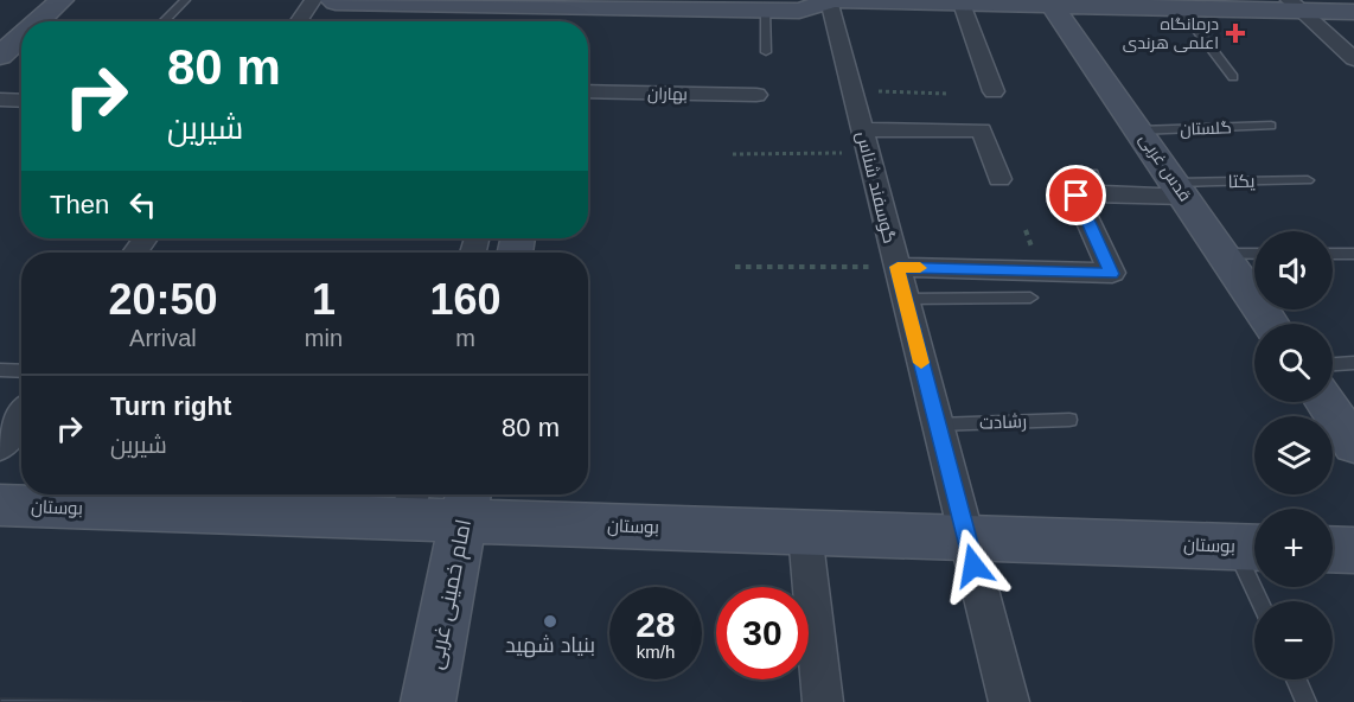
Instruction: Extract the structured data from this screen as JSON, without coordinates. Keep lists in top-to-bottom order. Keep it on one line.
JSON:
{"streets":{"street":["بهاران","قدس غربی","گوسفند شناس","بوستان","امام خمینی غربی"],"lane":["گلستان","یکتا","رشادت"]},"crossings":[["گلستان","قدس غربی"],["قدس غربی","یکتا"],["گوسفند شناس","رشادت"],["گوسفند شناس","بوستان"],["بوستان","امام خمینی غربی"]],"places":{"health":["درمانگاه اعلمی هرندی"],"other":["بنیاد شهید"]},"page":{"turn":["80 m","شیرین"],"then":"Then","map_buttons":["+","−"],"eta":["20:50","Arrival","1","min","160","m"],"list":[{"name":"Turn right","note":"شیرین","value":"80 m"}],"speed":"28 km/h","limit":"30"}}
